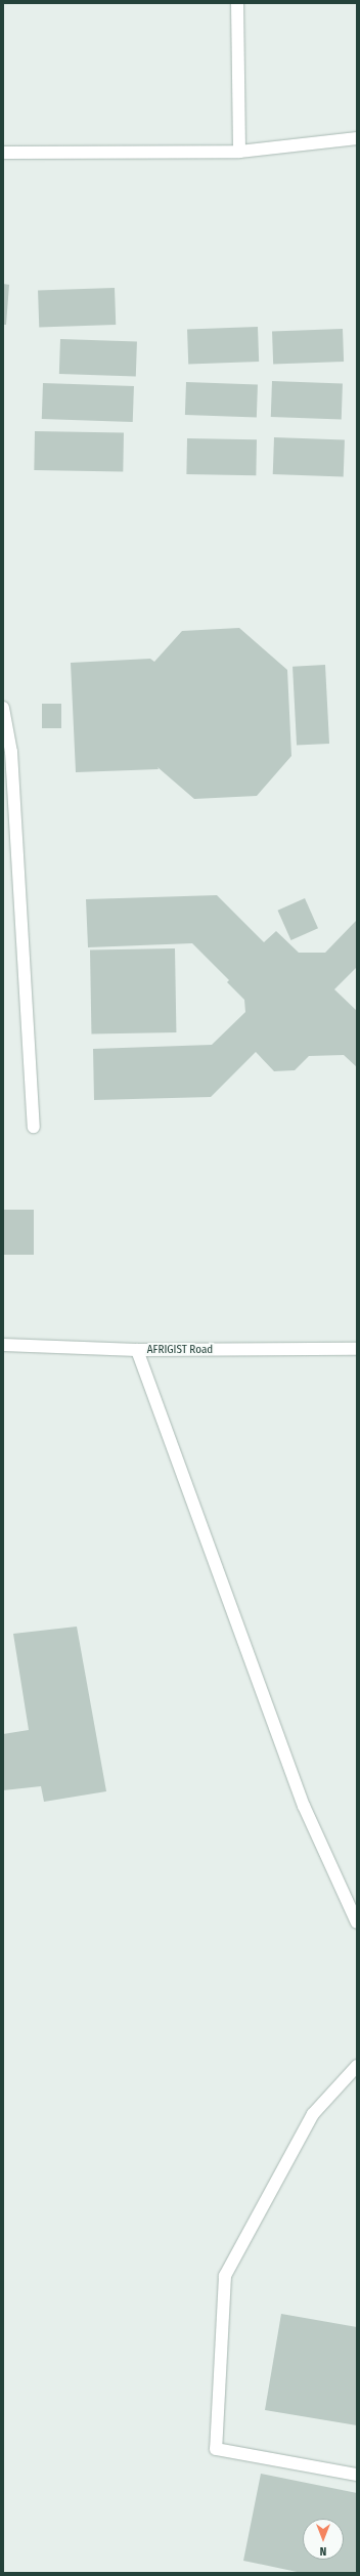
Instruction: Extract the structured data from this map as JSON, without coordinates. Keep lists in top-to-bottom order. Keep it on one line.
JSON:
{"streets":{"street":["AFRIGIST Road"]},"north":"bottom"}
